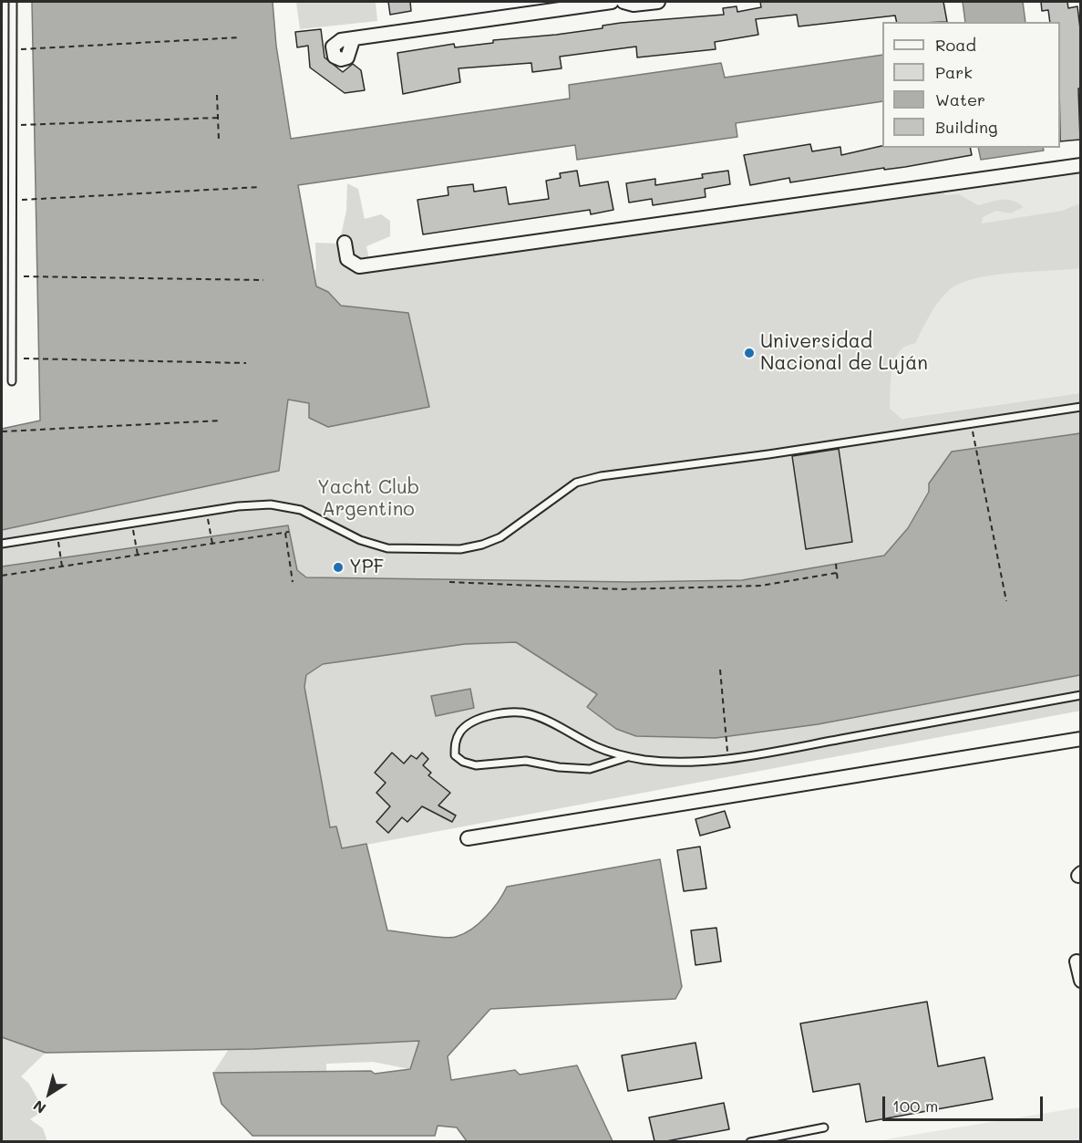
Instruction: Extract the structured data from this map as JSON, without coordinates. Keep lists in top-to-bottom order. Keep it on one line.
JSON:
{"parks":["Yacht Club Argentino"],"places":["Universidad Nacional de Luján","YPF"],"legend":["Road","Park","Water","Building"],"scale_bar":"100 m","north":"bottom left"}
